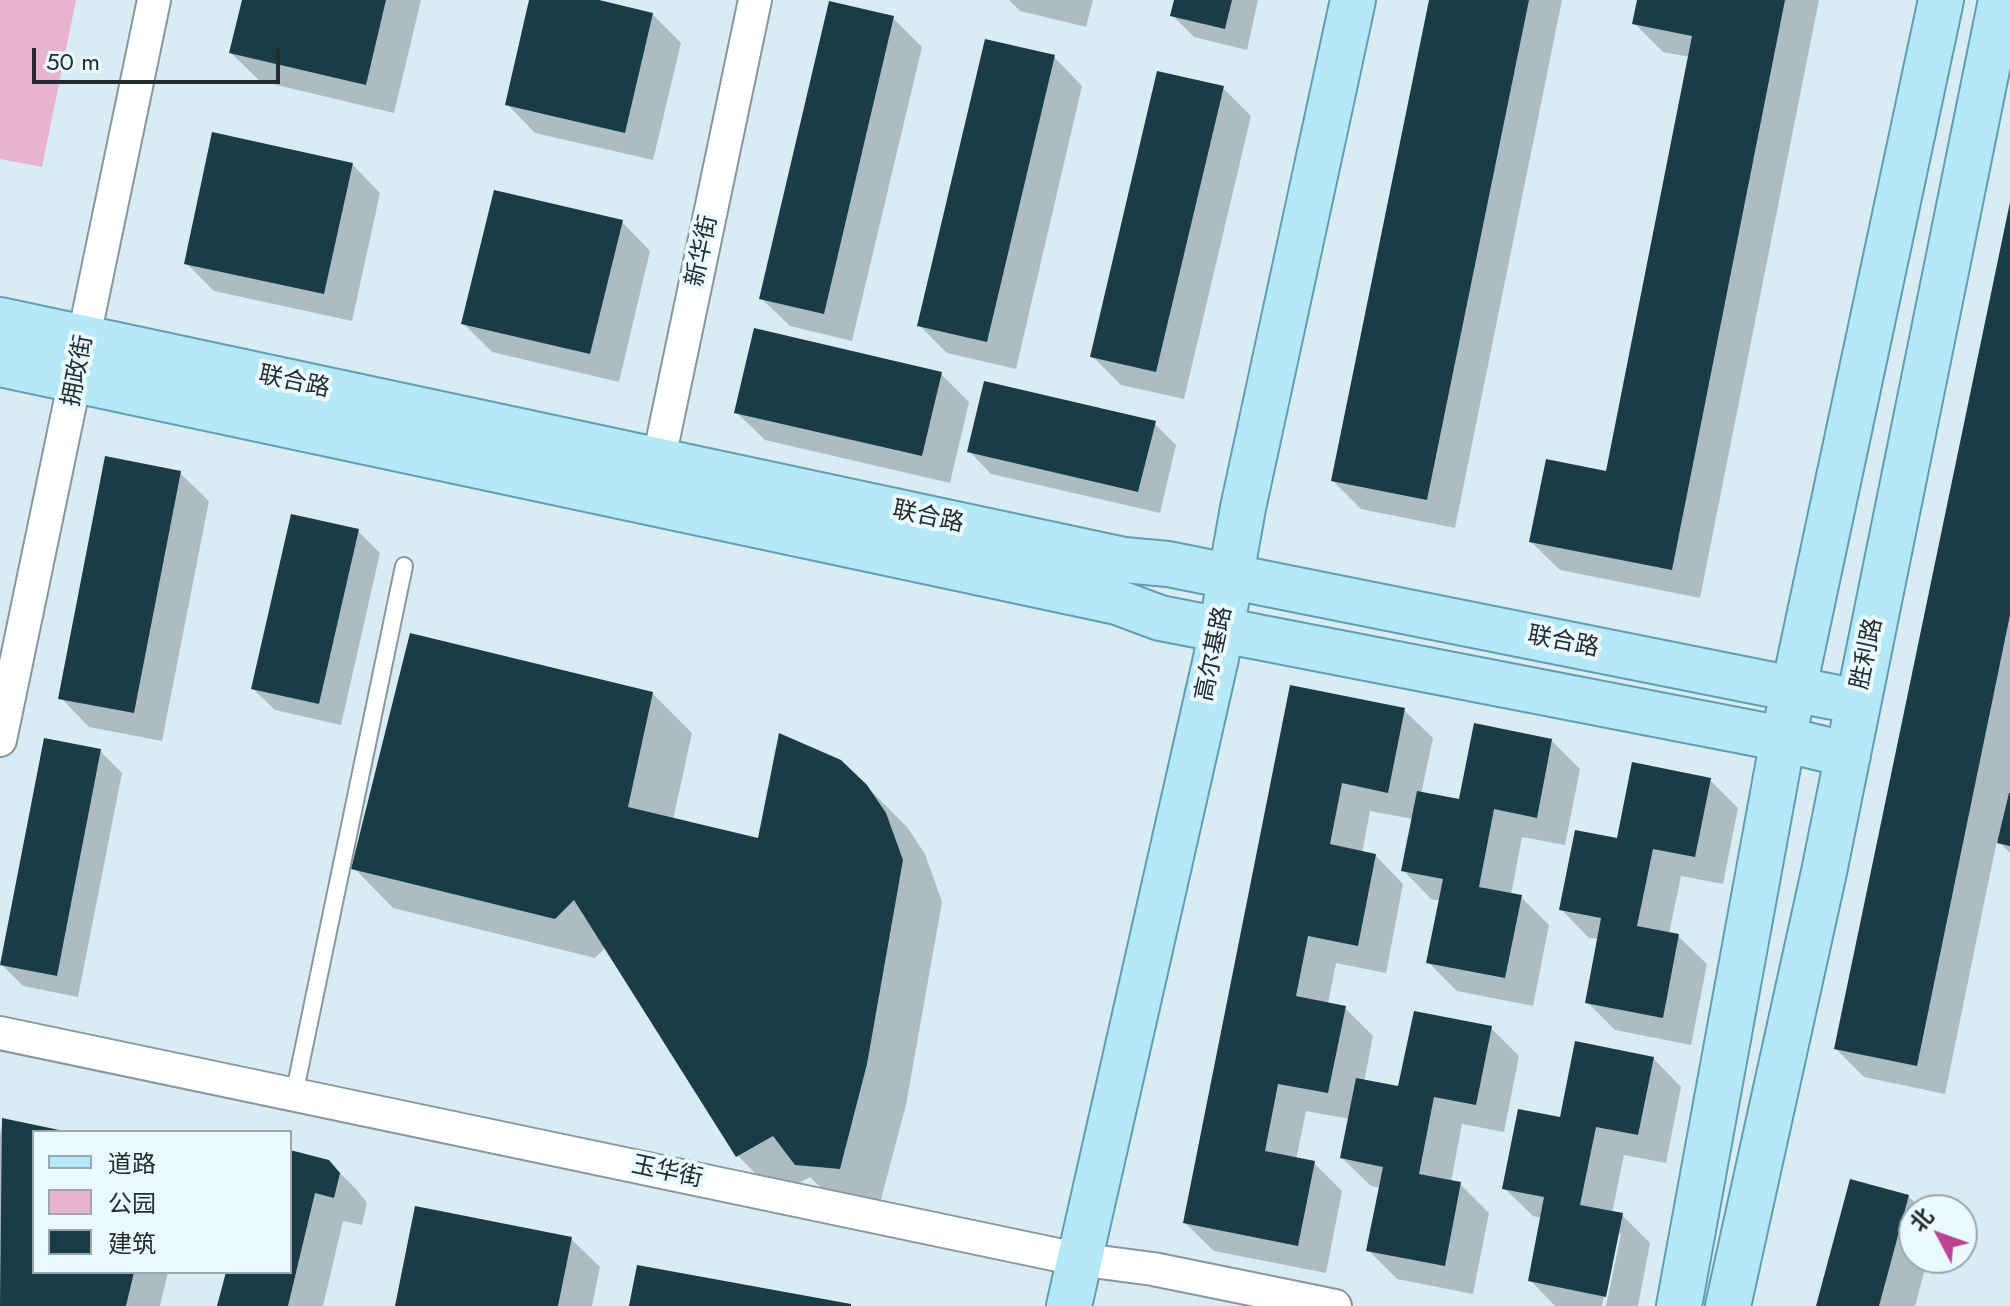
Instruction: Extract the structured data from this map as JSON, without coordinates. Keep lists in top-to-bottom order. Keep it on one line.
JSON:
{"streets":{"main road":["联合路","高尔基路","胜利路"],"street":["新华街","拥政街","玉华街"]},"crossings":[["新华街","联合路"],["拥政街","联合路"],["联合路","高尔基路"],["联合路","胜利路"],["高尔基路","玉华街"]],"legend":["道路","公园","建筑"],"scale_bar":"50 m","north":"top left"}
